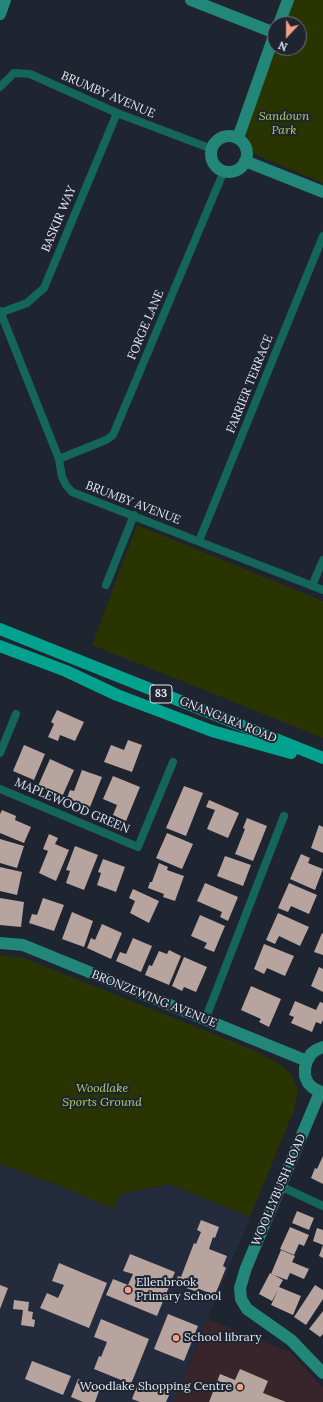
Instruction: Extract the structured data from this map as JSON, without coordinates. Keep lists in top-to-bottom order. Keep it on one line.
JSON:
{"streets":{"main road":["83","GNANGARA ROAD"],"street":["BRUMBY AVENUE","BASKIR WAY","FORGE LANE","FARRIER TERRACE","MAPLEWOOD GREEN","BRONZEWING AVENUE","WOOLLYBUSH ROAD"]},"crossings":[["BRUMBY AVENUE","BASKIR WAY"],["BRUMBY AVENUE","FORGE LANE"],["BRUMBY AVENUE","FARRIER TERRACE"]],"parks":["Sandown Park","Woodlake Sports Ground"],"places":["Ellenbrook Primary School","School library","Woodlake Shopping Centre"],"north":"bottom"}
